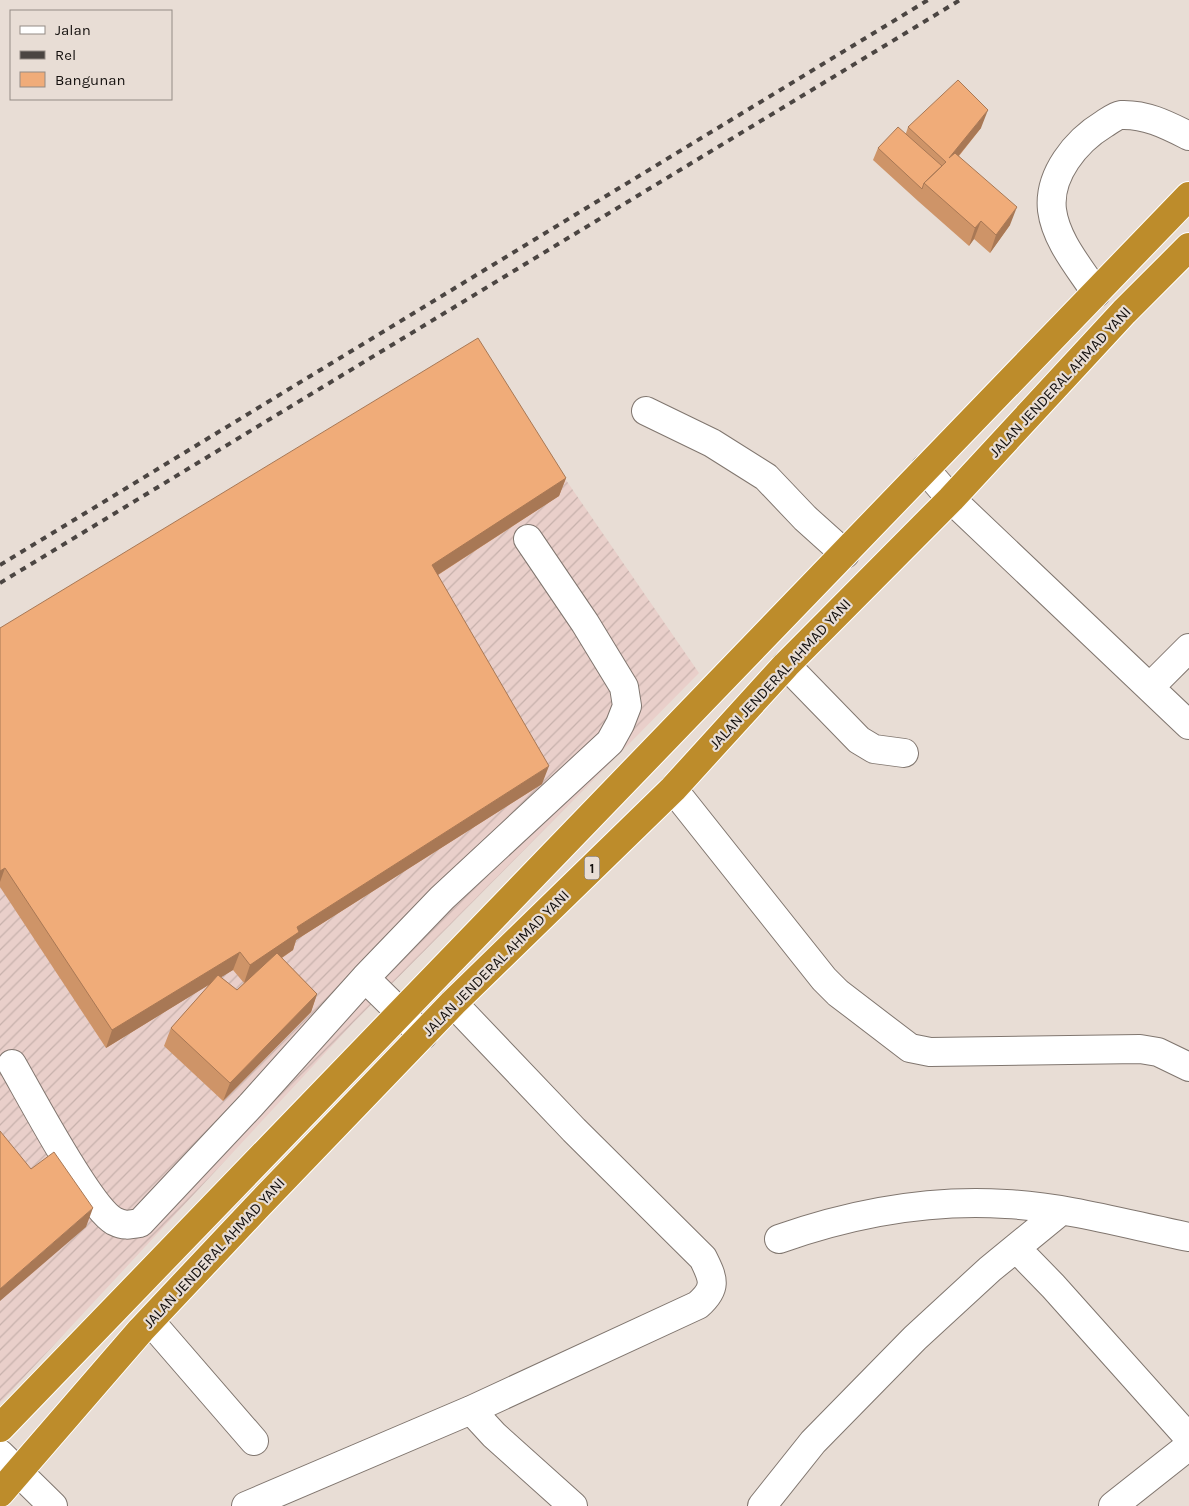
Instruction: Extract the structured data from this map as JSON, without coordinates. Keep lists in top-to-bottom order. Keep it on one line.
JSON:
{"streets":{"highway":["JALAN JENDERAL AHMAD YANI","1"]},"legend":["Jalan","Rel","Bangunan"]}
